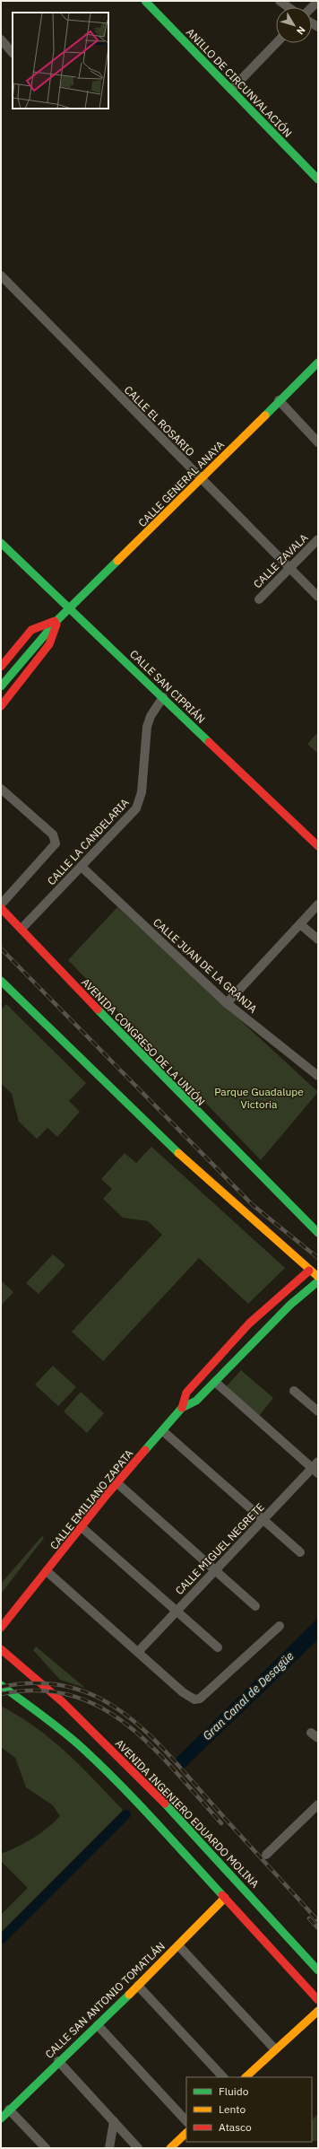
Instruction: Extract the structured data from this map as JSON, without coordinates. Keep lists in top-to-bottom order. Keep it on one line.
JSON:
{"streets":{"street":["ANILLO DE CIRCUNVALACIÓN","CALLE EL ROSARIO","CALLE GENERAL ANAYA","CALLE ZAVALA","CALLE SAN CIPRIÁN","CALLE LA CANDELARIA","CALLE JUAN DE LA GRANJA","AVENIDA CONGRESO DE LA UNIÓN","CALLE EMILIANO ZAPATA","CALLE MIGUEL NEGRETE","AVENIDA INGENIERO EDUARDO MOLINA","CALLE SAN ANTONIO TOMATLÁN"]},"crossings":[["CALLE EL ROSARIO","CALLE GENERAL ANAYA"],["CALLE EL ROSARIO","CALLE ZAVALA"],["CALLE GENERAL ANAYA","CALLE SAN CIPRIÁN"],["CALLE SAN CIPRIÁN","CALLE LA CANDELARIA"],["CALLE LA CANDELARIA","CALLE JUAN DE LA GRANJA"],["CALLE LA CANDELARIA","AVENIDA CONGRESO DE LA UNIÓN"]],"water":["Gran Canal de Desagüe"],"parks":["Parque Guadalupe Victoria"],"legend":["Fluido","Lento","Atasco"],"north":"bottom right"}
